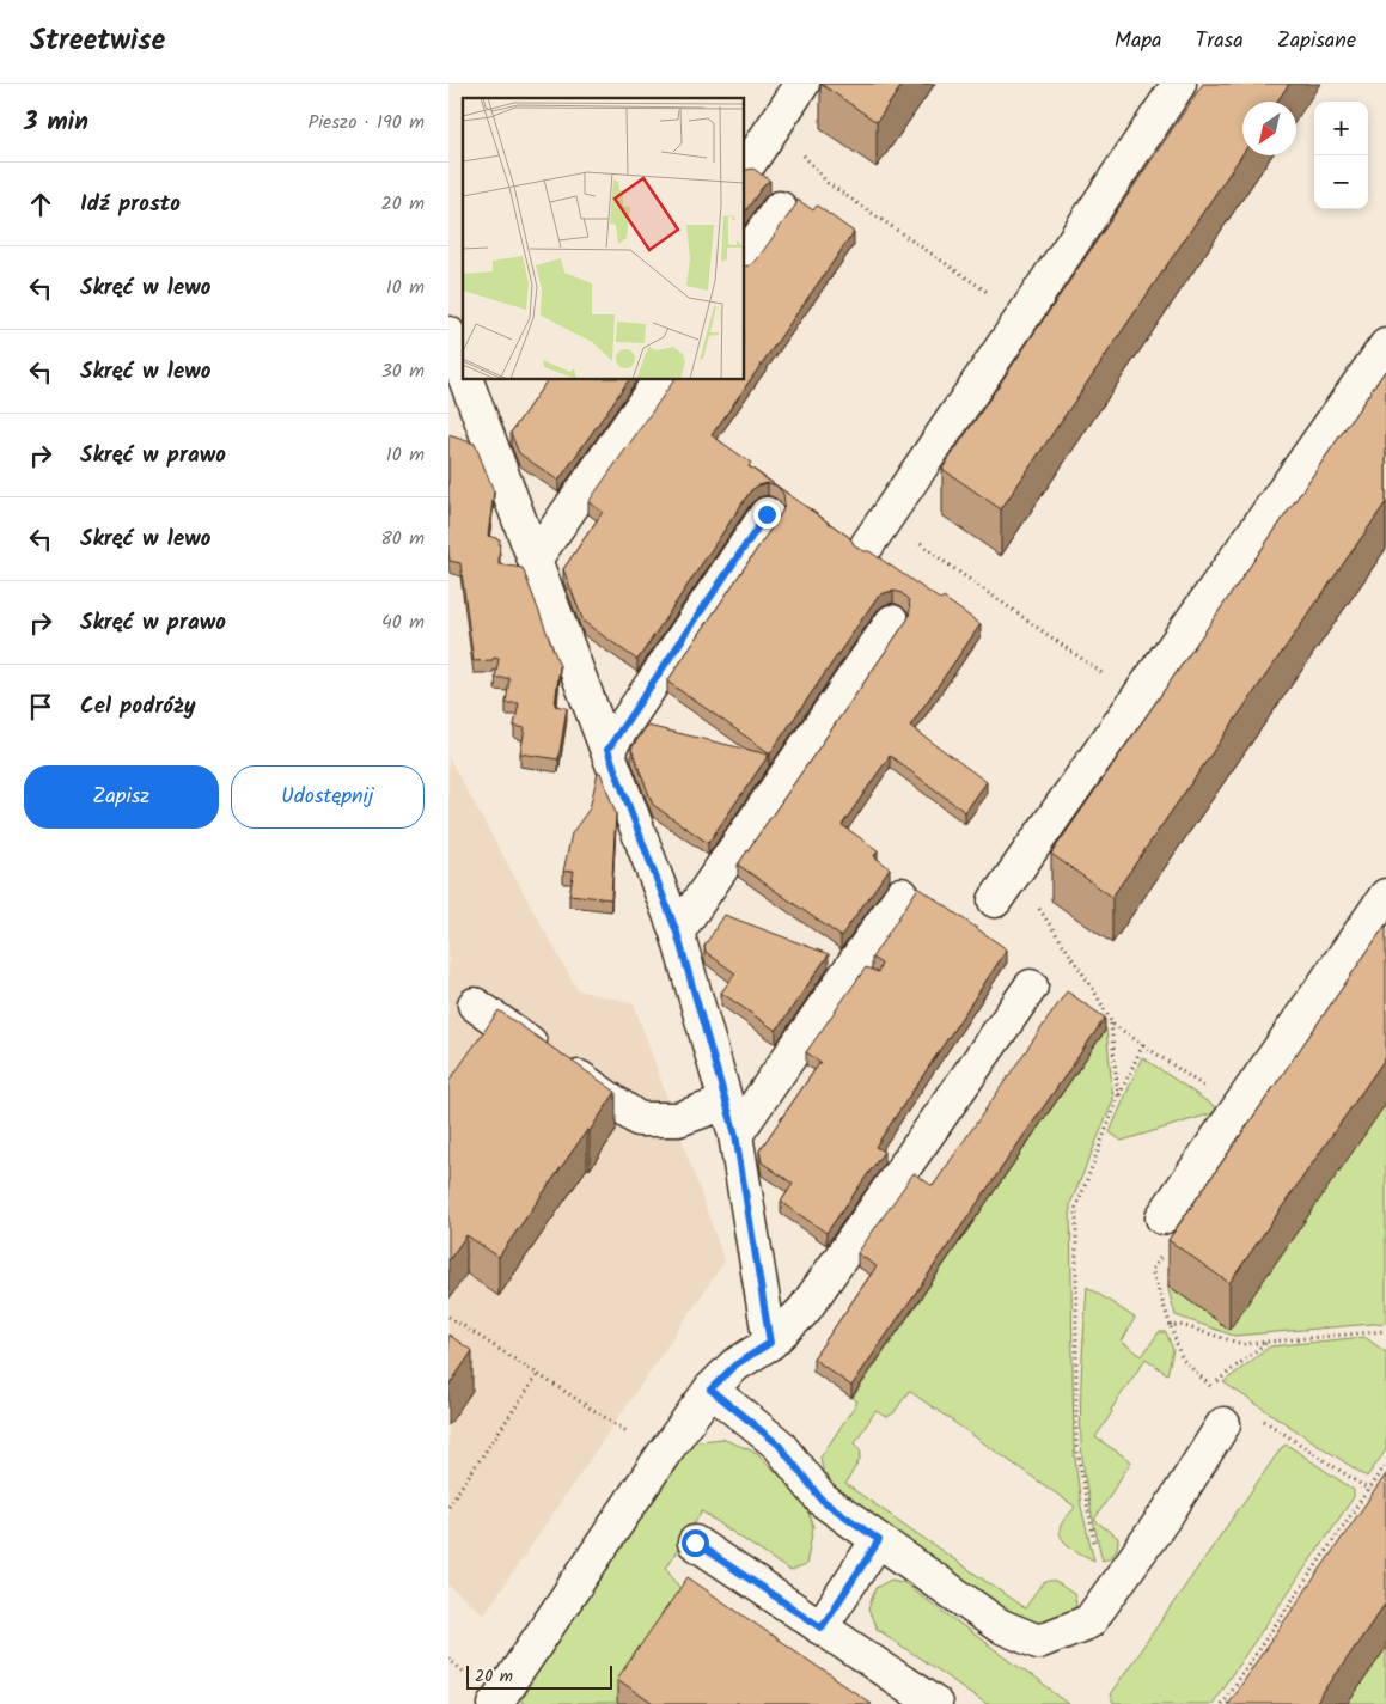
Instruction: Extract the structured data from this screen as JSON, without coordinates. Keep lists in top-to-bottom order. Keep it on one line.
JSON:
{"scale_bar":"20 m","north":"bottom left","page":{"header":"Streetwise","nav":["Mapa","Trasa","Zapisane"],"heading":["3 min","Pieszo · 190 m"],"map_buttons":["+","−"],"list":[["Idź prosto","20 m"],["Skręć w lewo","10 m"],["Skręć w lewo","30 m"],["Skręć w prawo","10 m"],["Skręć w lewo","80 m"],["Skręć w prawo","40 m"],"Cel podróży"],"buttons":["Zapisz","Udostępnij"],"scale":"20 m"}}
